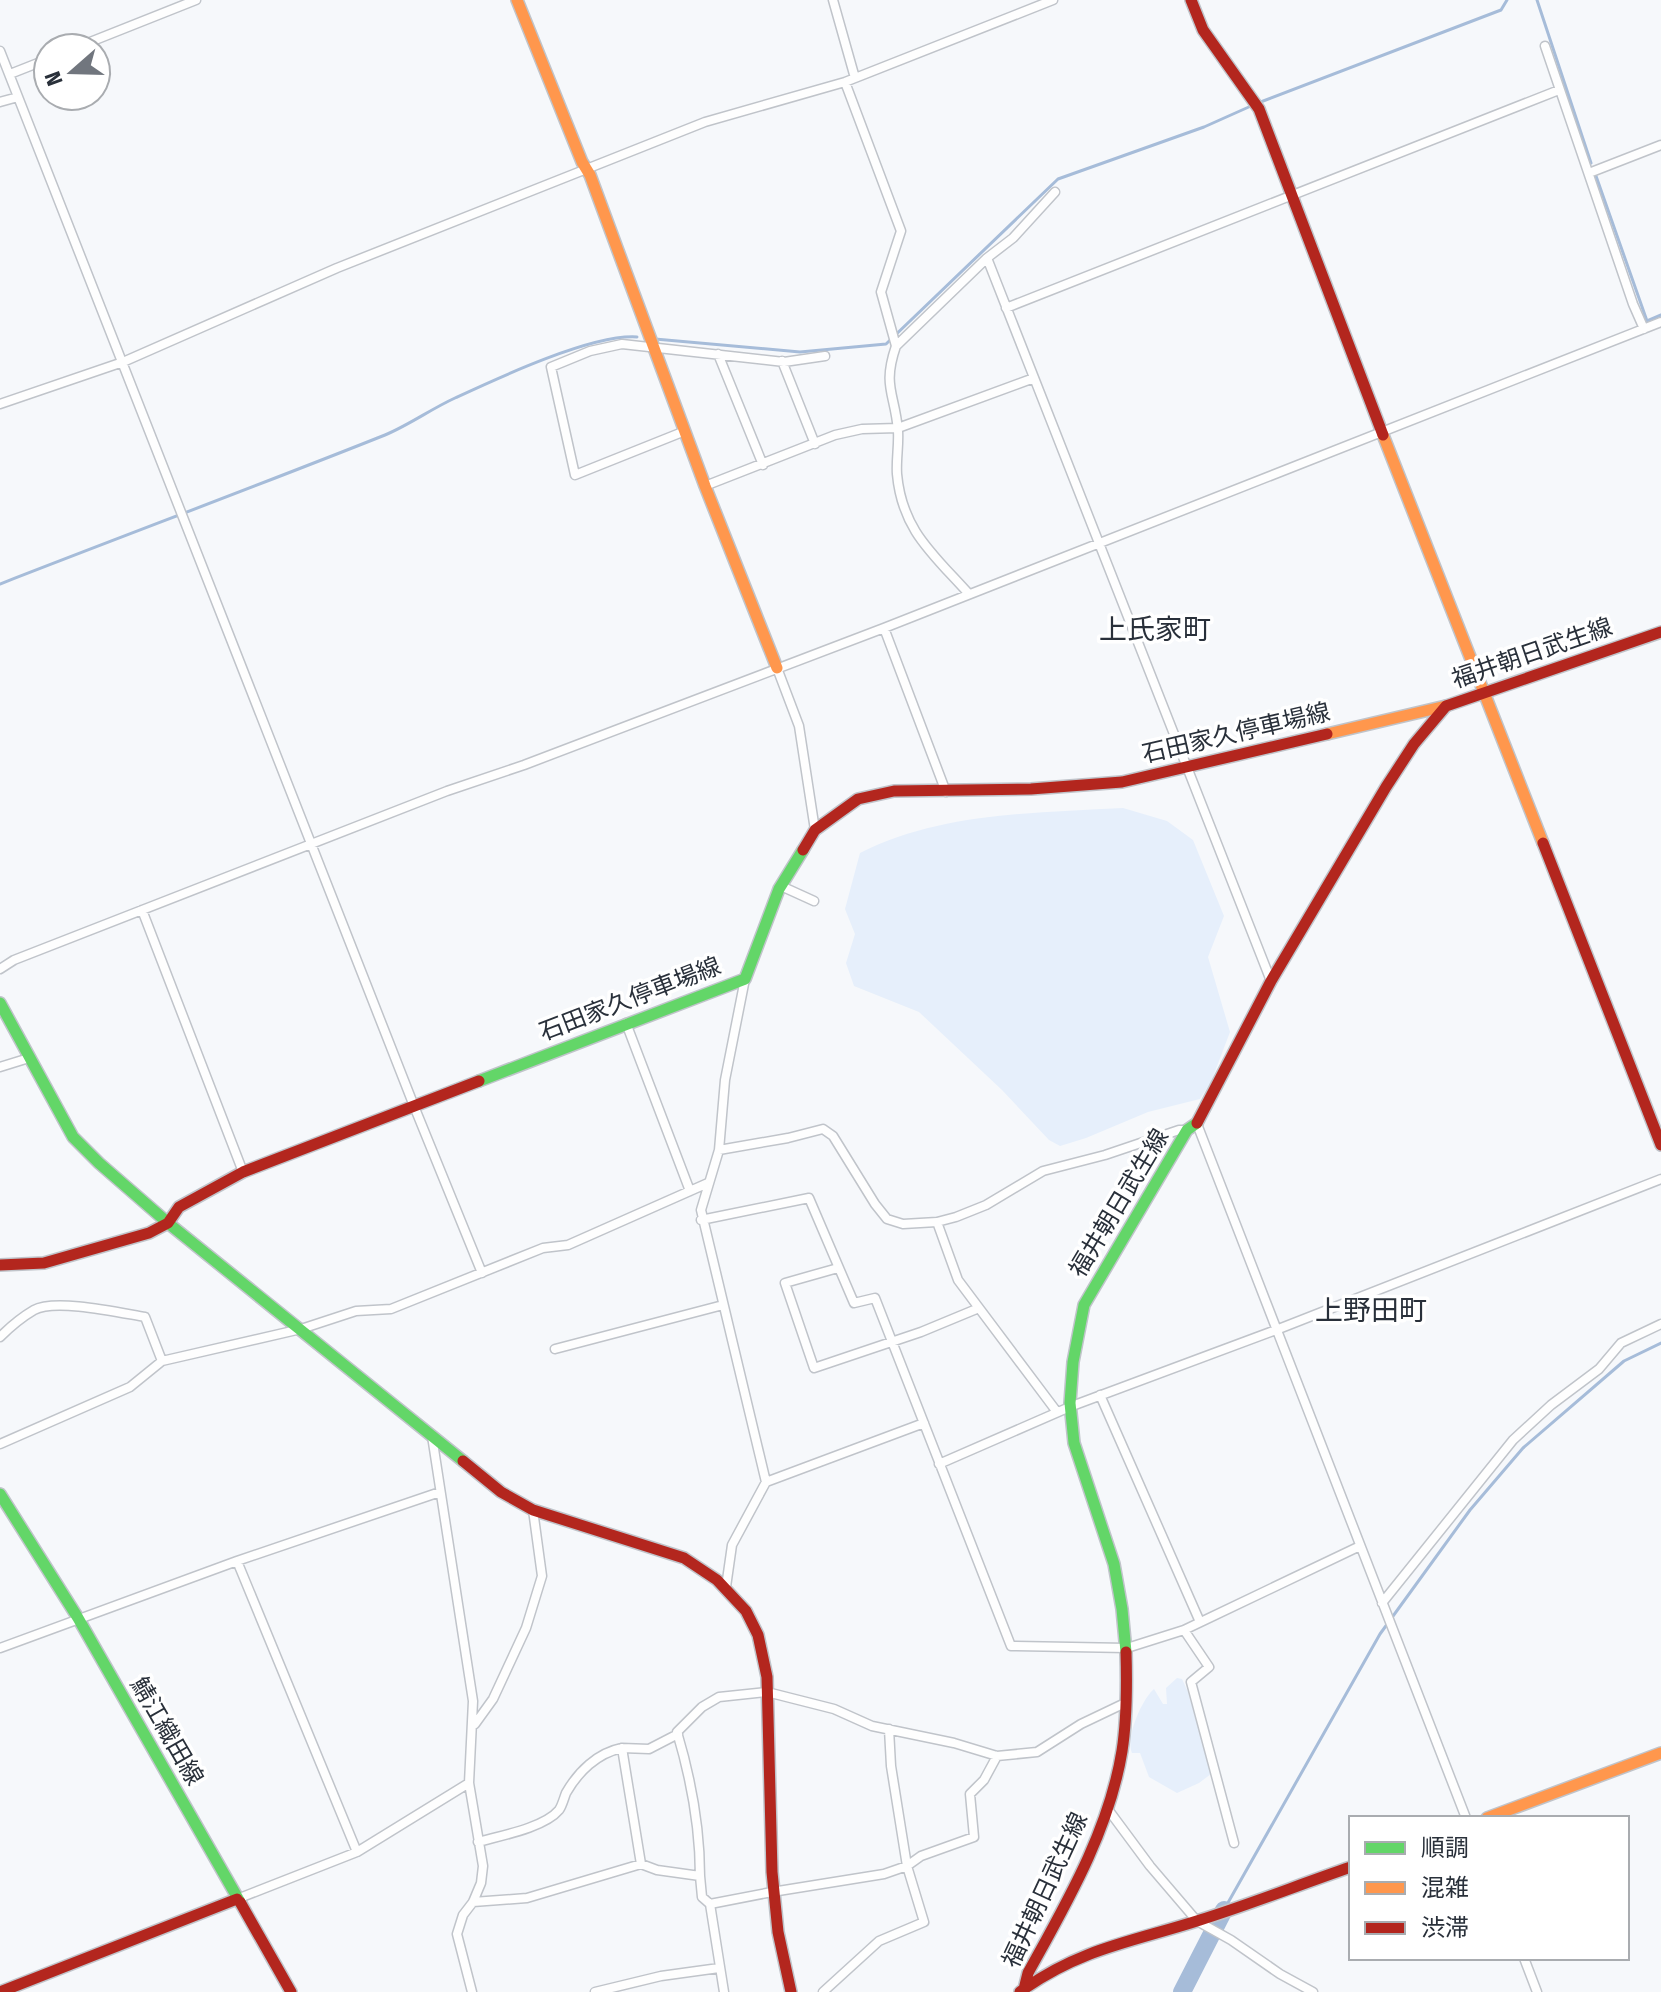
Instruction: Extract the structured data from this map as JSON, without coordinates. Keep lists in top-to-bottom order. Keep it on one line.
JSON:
{"streets":{"street":["福井朝日武生線","石田家久停車場線","鯖江織田線"]},"crossings":[["福井朝日武生線","石田家久停車場線"]],"districts":["上氏家町","上野田町"],"legend":["順調","混雑","渋滞"],"north":"left"}
